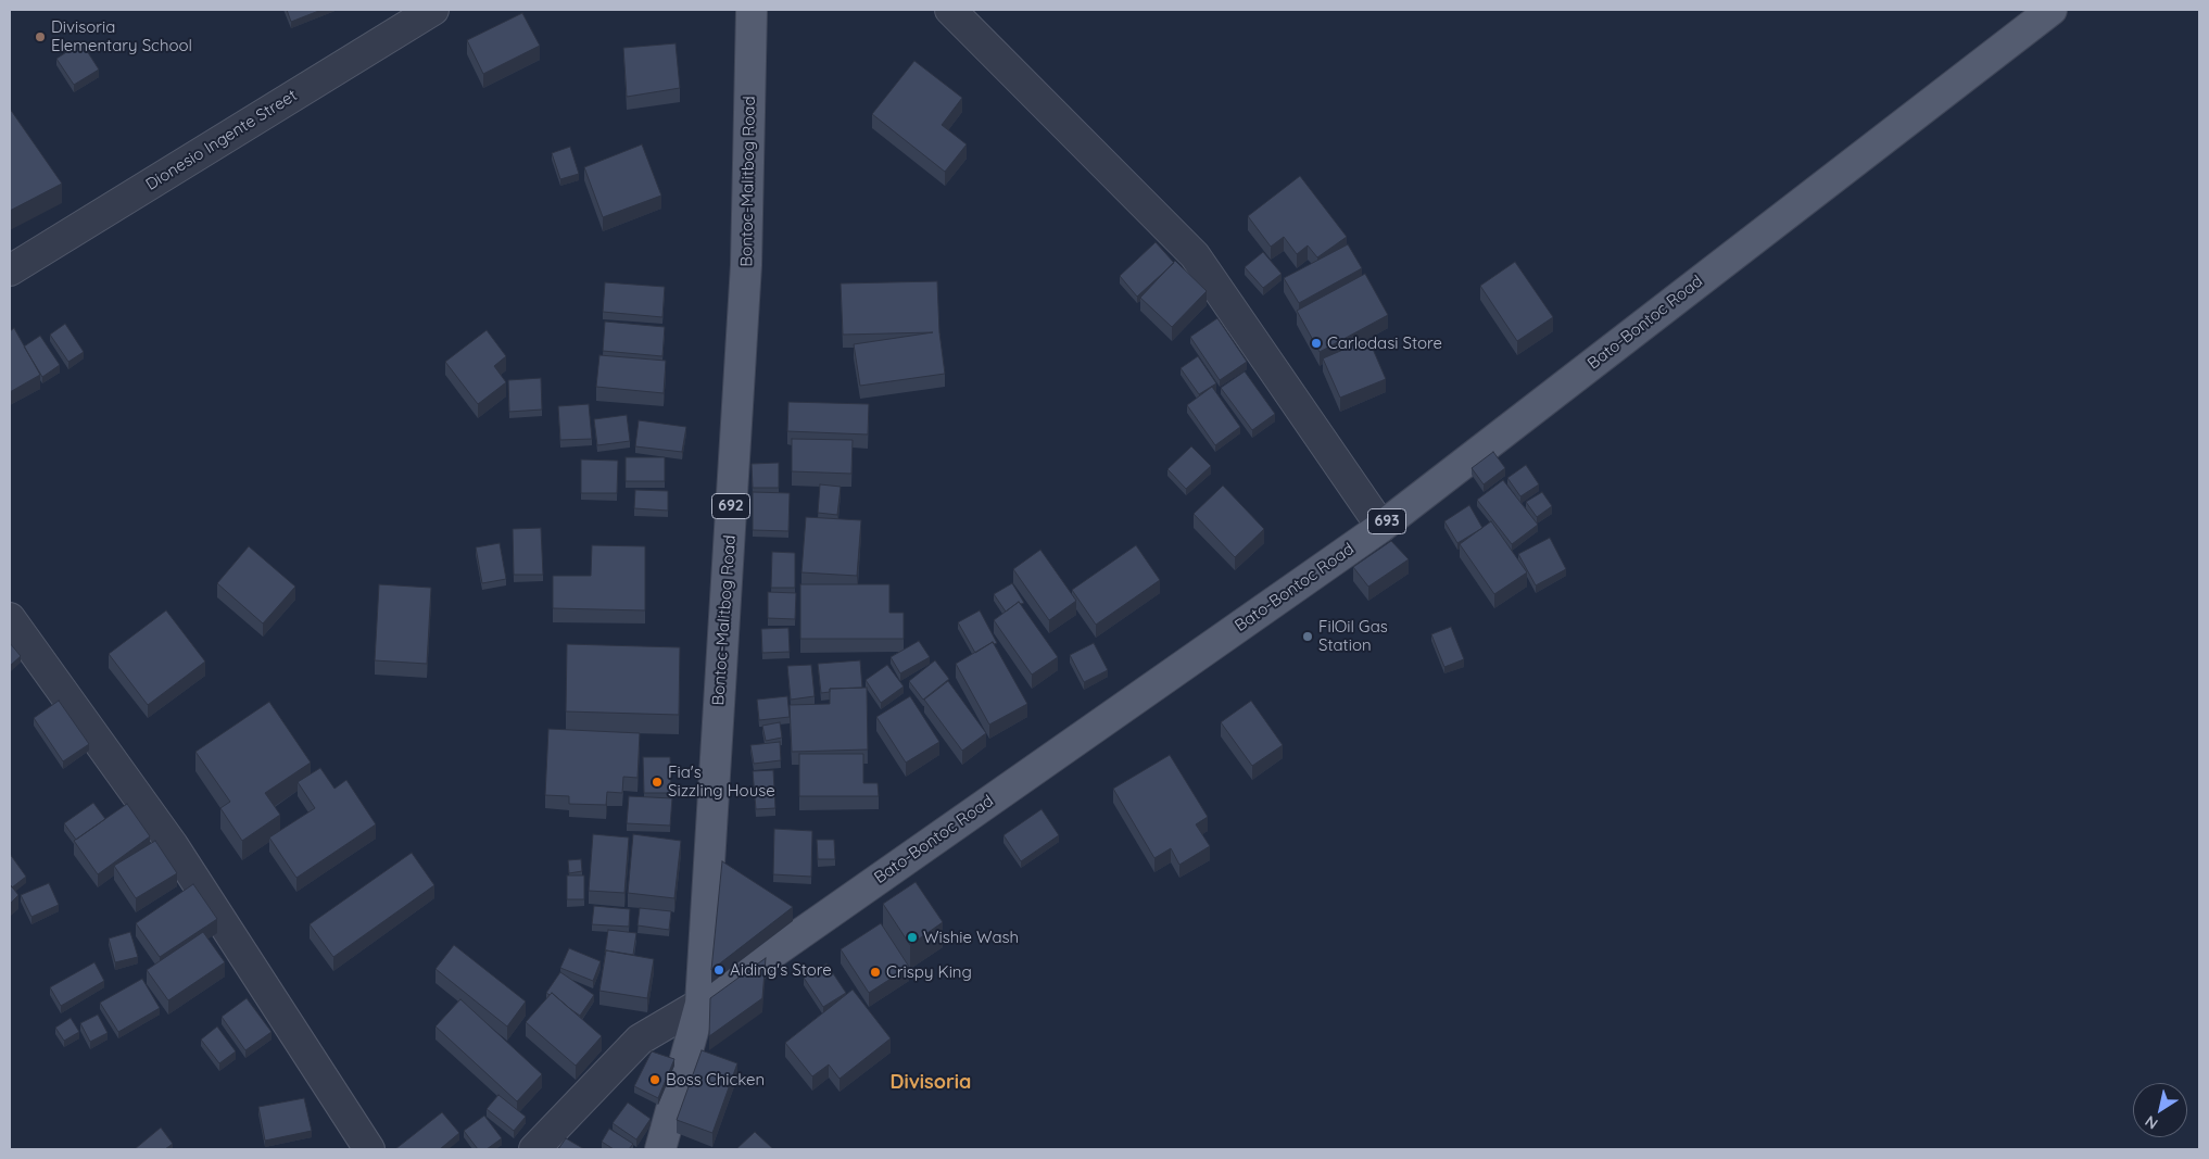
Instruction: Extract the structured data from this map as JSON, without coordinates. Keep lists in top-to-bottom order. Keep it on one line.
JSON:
{"streets":{"main road":["Bontoc-Malitbog Road","Bato-Bontoc Road","692","693"],"street":["Dionesio Ingente Street"]},"crossings":[["Bontoc-Malitbog Road","Bato-Bontoc Road"],["Bontoc-Malitbog Road","692"],["Bato-Bontoc Road","692"]],"districts":["Divisoria"],"places":["Divisoria Elementary School","Carlodasi Store","FilOil Gas Station","Fia's Sizzling House","Wishie Wash","Aiding's Store","Crispy King","Boss Chicken"],"north":"bottom left"}
